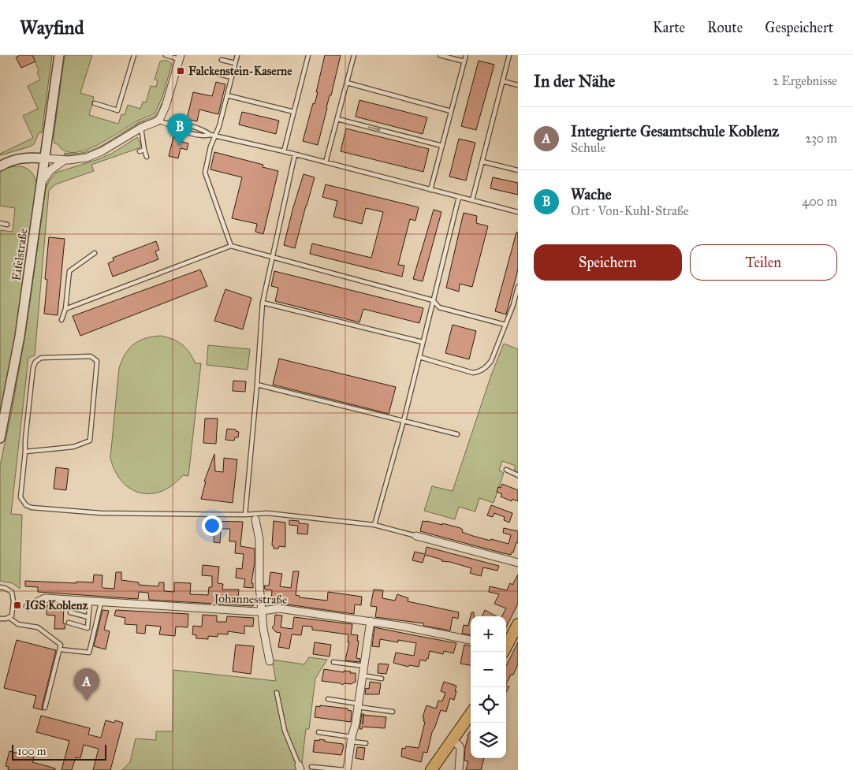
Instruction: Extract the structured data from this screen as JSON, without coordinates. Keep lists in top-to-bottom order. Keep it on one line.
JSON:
{"streets":{"street":["Eifelstraße","Johannesstraße"]},"places":{"transit":["Falckenstein-Kaserne","IGS Koblenz"]},"scale_bar":"100 m","page":{"header":"Wayfind","nav":["Karte","Route","Gespeichert"],"heading":["In der Nähe","2 Ergebnisse"],"list":[{"mark":"A","name":"Integrierte Gesamtschule Koblenz","note":"Schule","value":"230 m"},{"mark":"B","name":"Wache","note":"Ort · Von-Kuhl-Straße","value":"400 m"}],"pins":["B","A"],"buttons":["Speichern","Teilen"],"map_buttons":["+","−"],"scale":"100 m"}}
